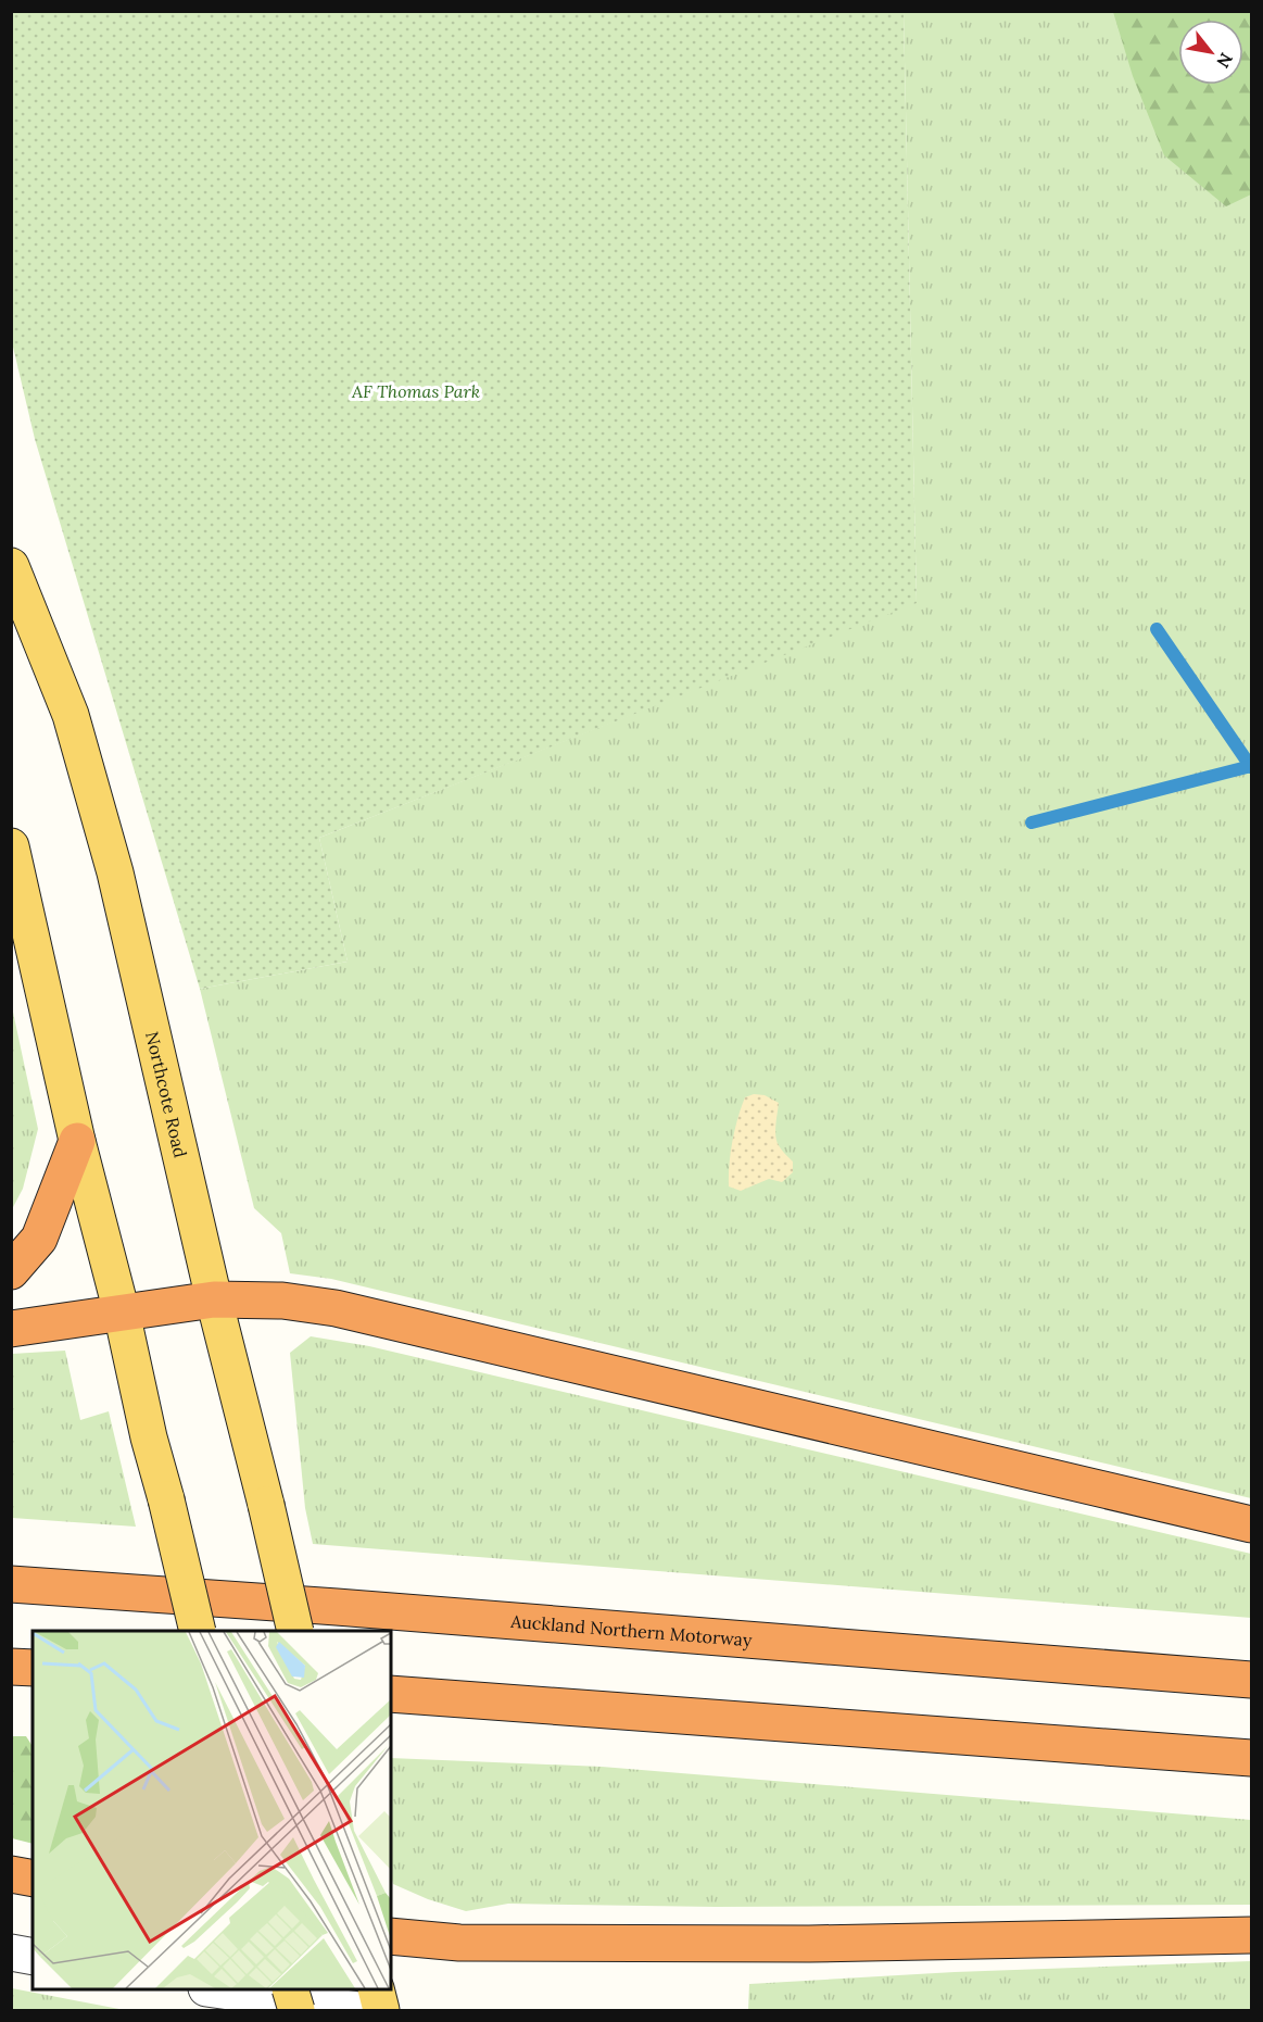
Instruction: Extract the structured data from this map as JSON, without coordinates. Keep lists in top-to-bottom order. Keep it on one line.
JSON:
{"streets":{"highway":["Auckland Northern Motorway"],"main road":["Northcote Road"]},"parks":["AF Thomas Park"],"north":"bottom right"}
